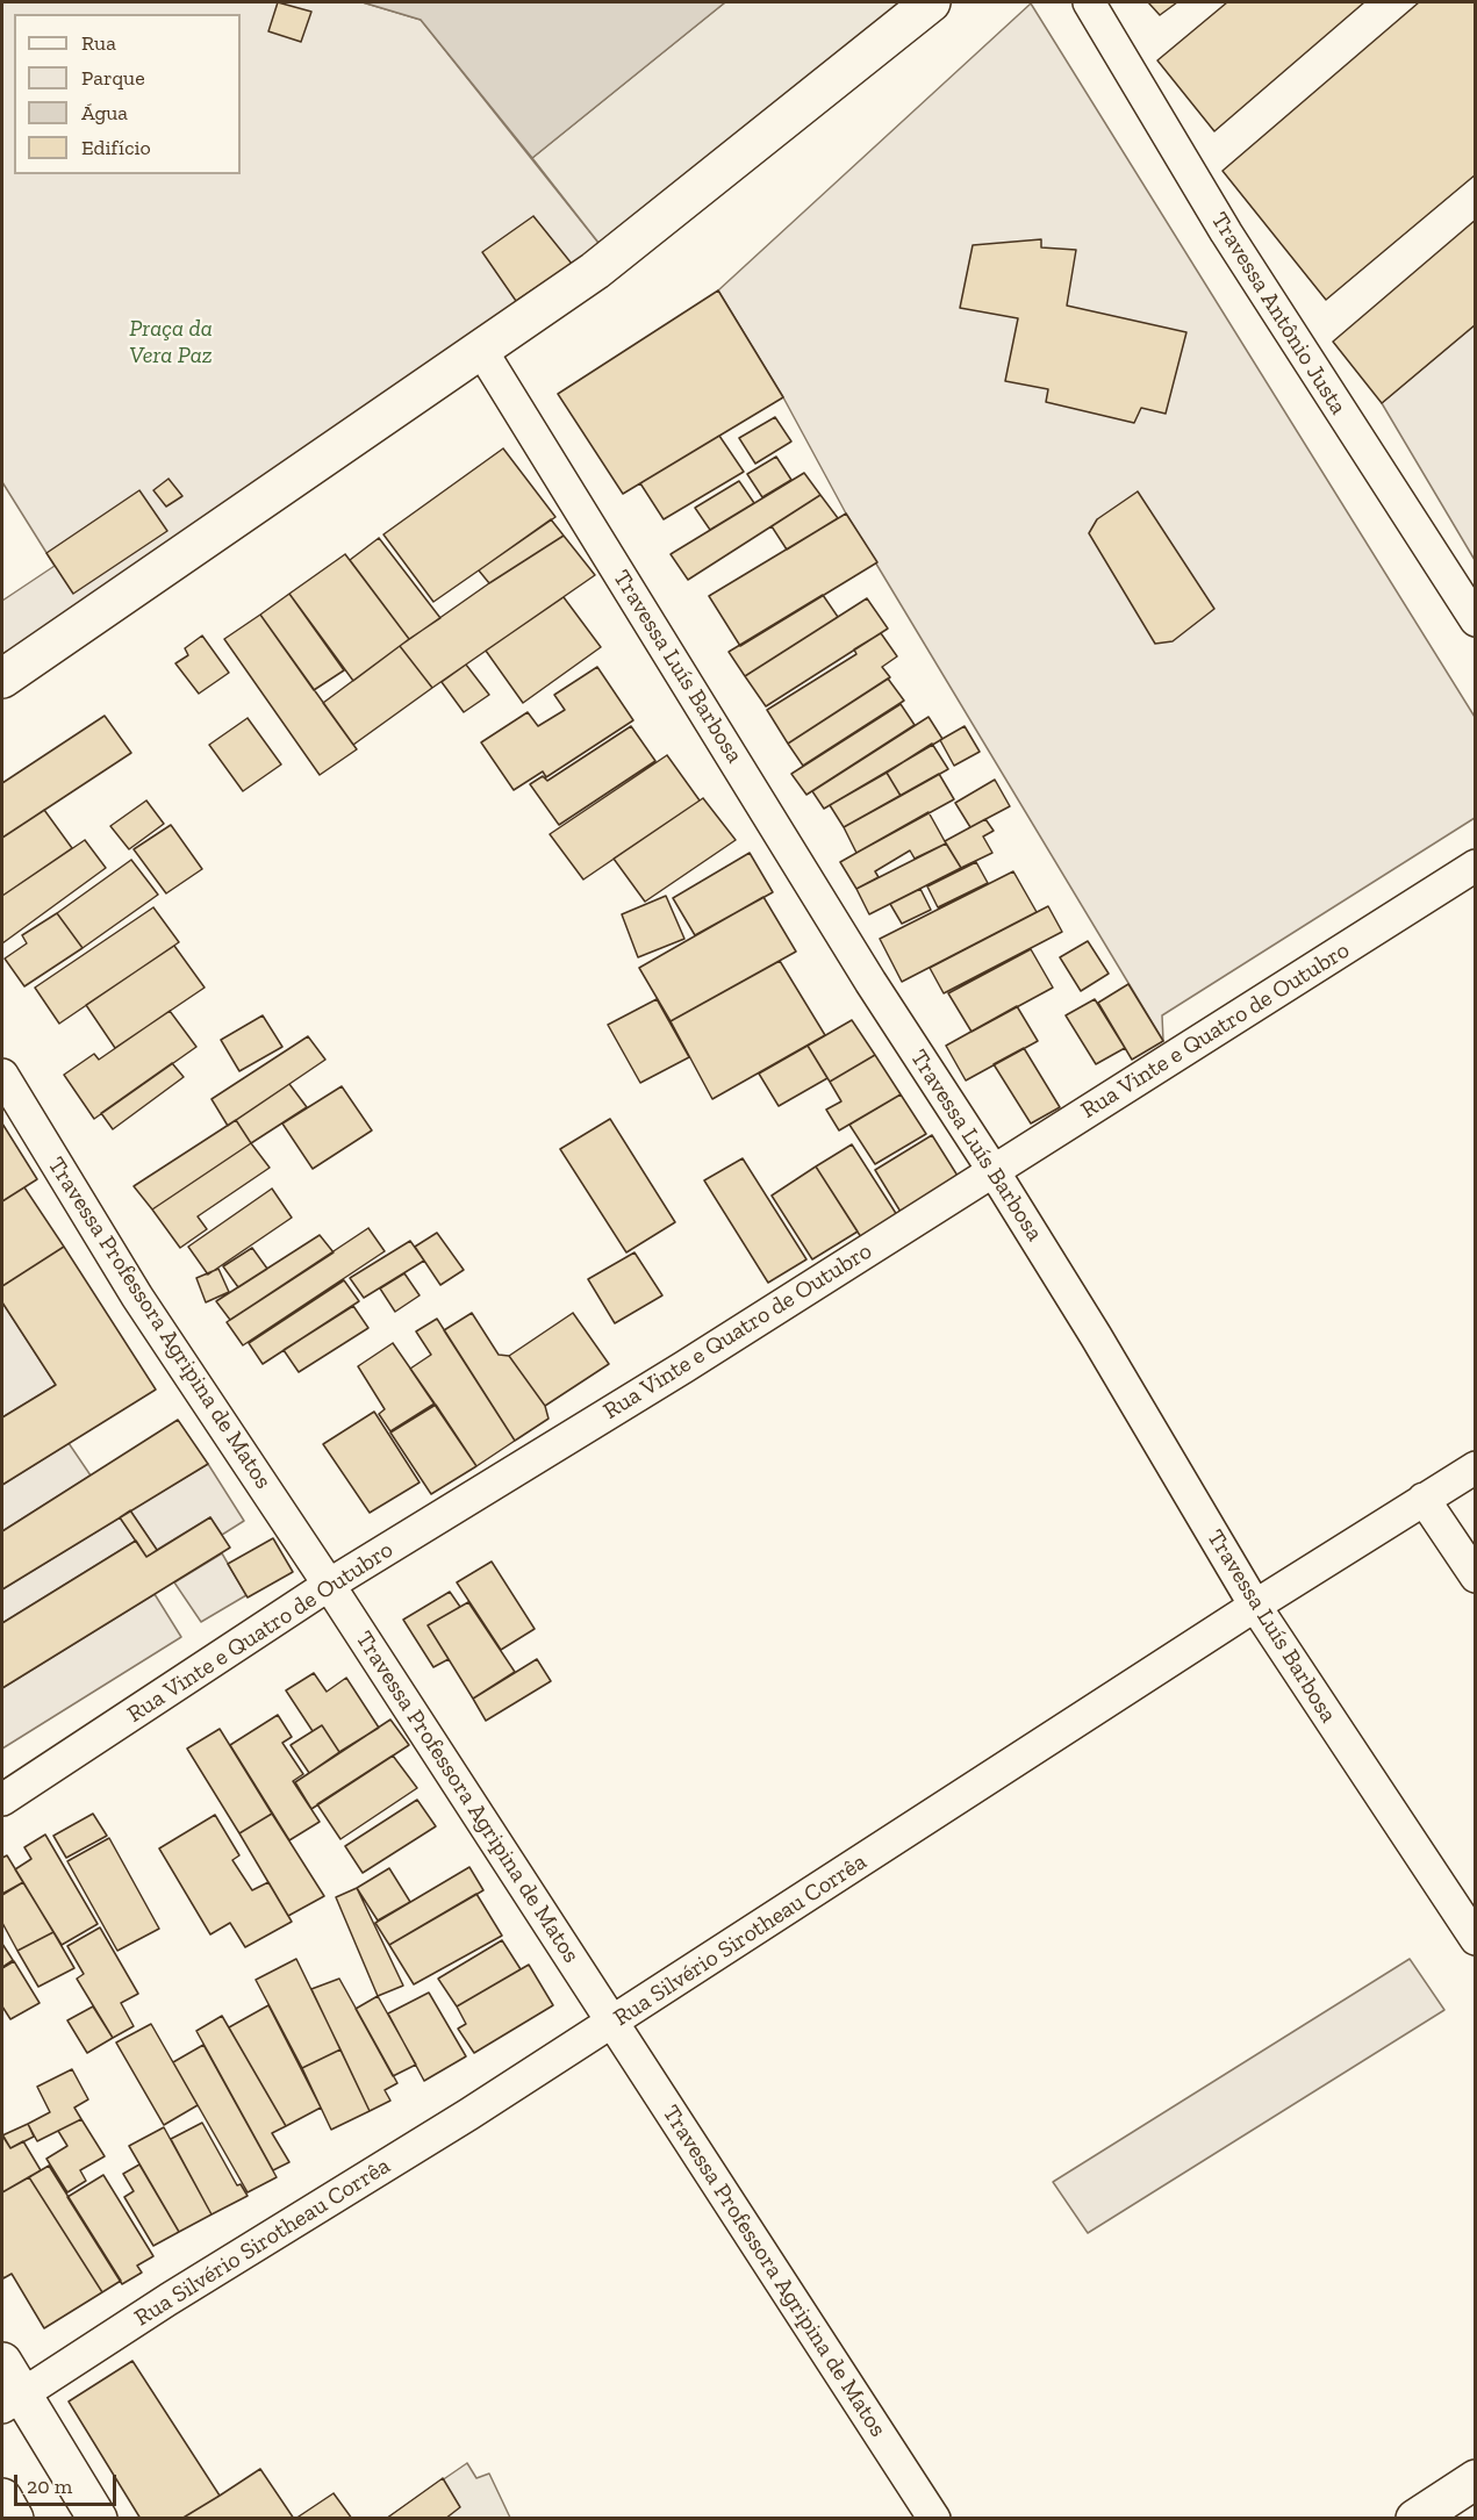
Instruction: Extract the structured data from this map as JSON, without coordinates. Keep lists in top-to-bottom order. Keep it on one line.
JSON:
{"streets":{"street":["Travessa Antônio Justa","Travessa Luís Barbosa","Rua Vinte e Quatro de Outubro","Travessa Professora Agripina de Matos","Rua Silvério Sirotheau Corrêa"]},"crossings":[["Travessa Luís Barbosa","Rua Vinte e Quatro de Outubro"],["Travessa Luís Barbosa","Rua Silvério Sirotheau Corrêa"],["Rua Vinte e Quatro de Outubro","Travessa Professora Agripina de Matos"],["Travessa Professora Agripina de Matos","Rua Silvério Sirotheau Corrêa"]],"parks":["Praça da Vera Paz"],"legend":["Rua","Parque","Água","Edifício"],"scale_bar":"20 m"}
